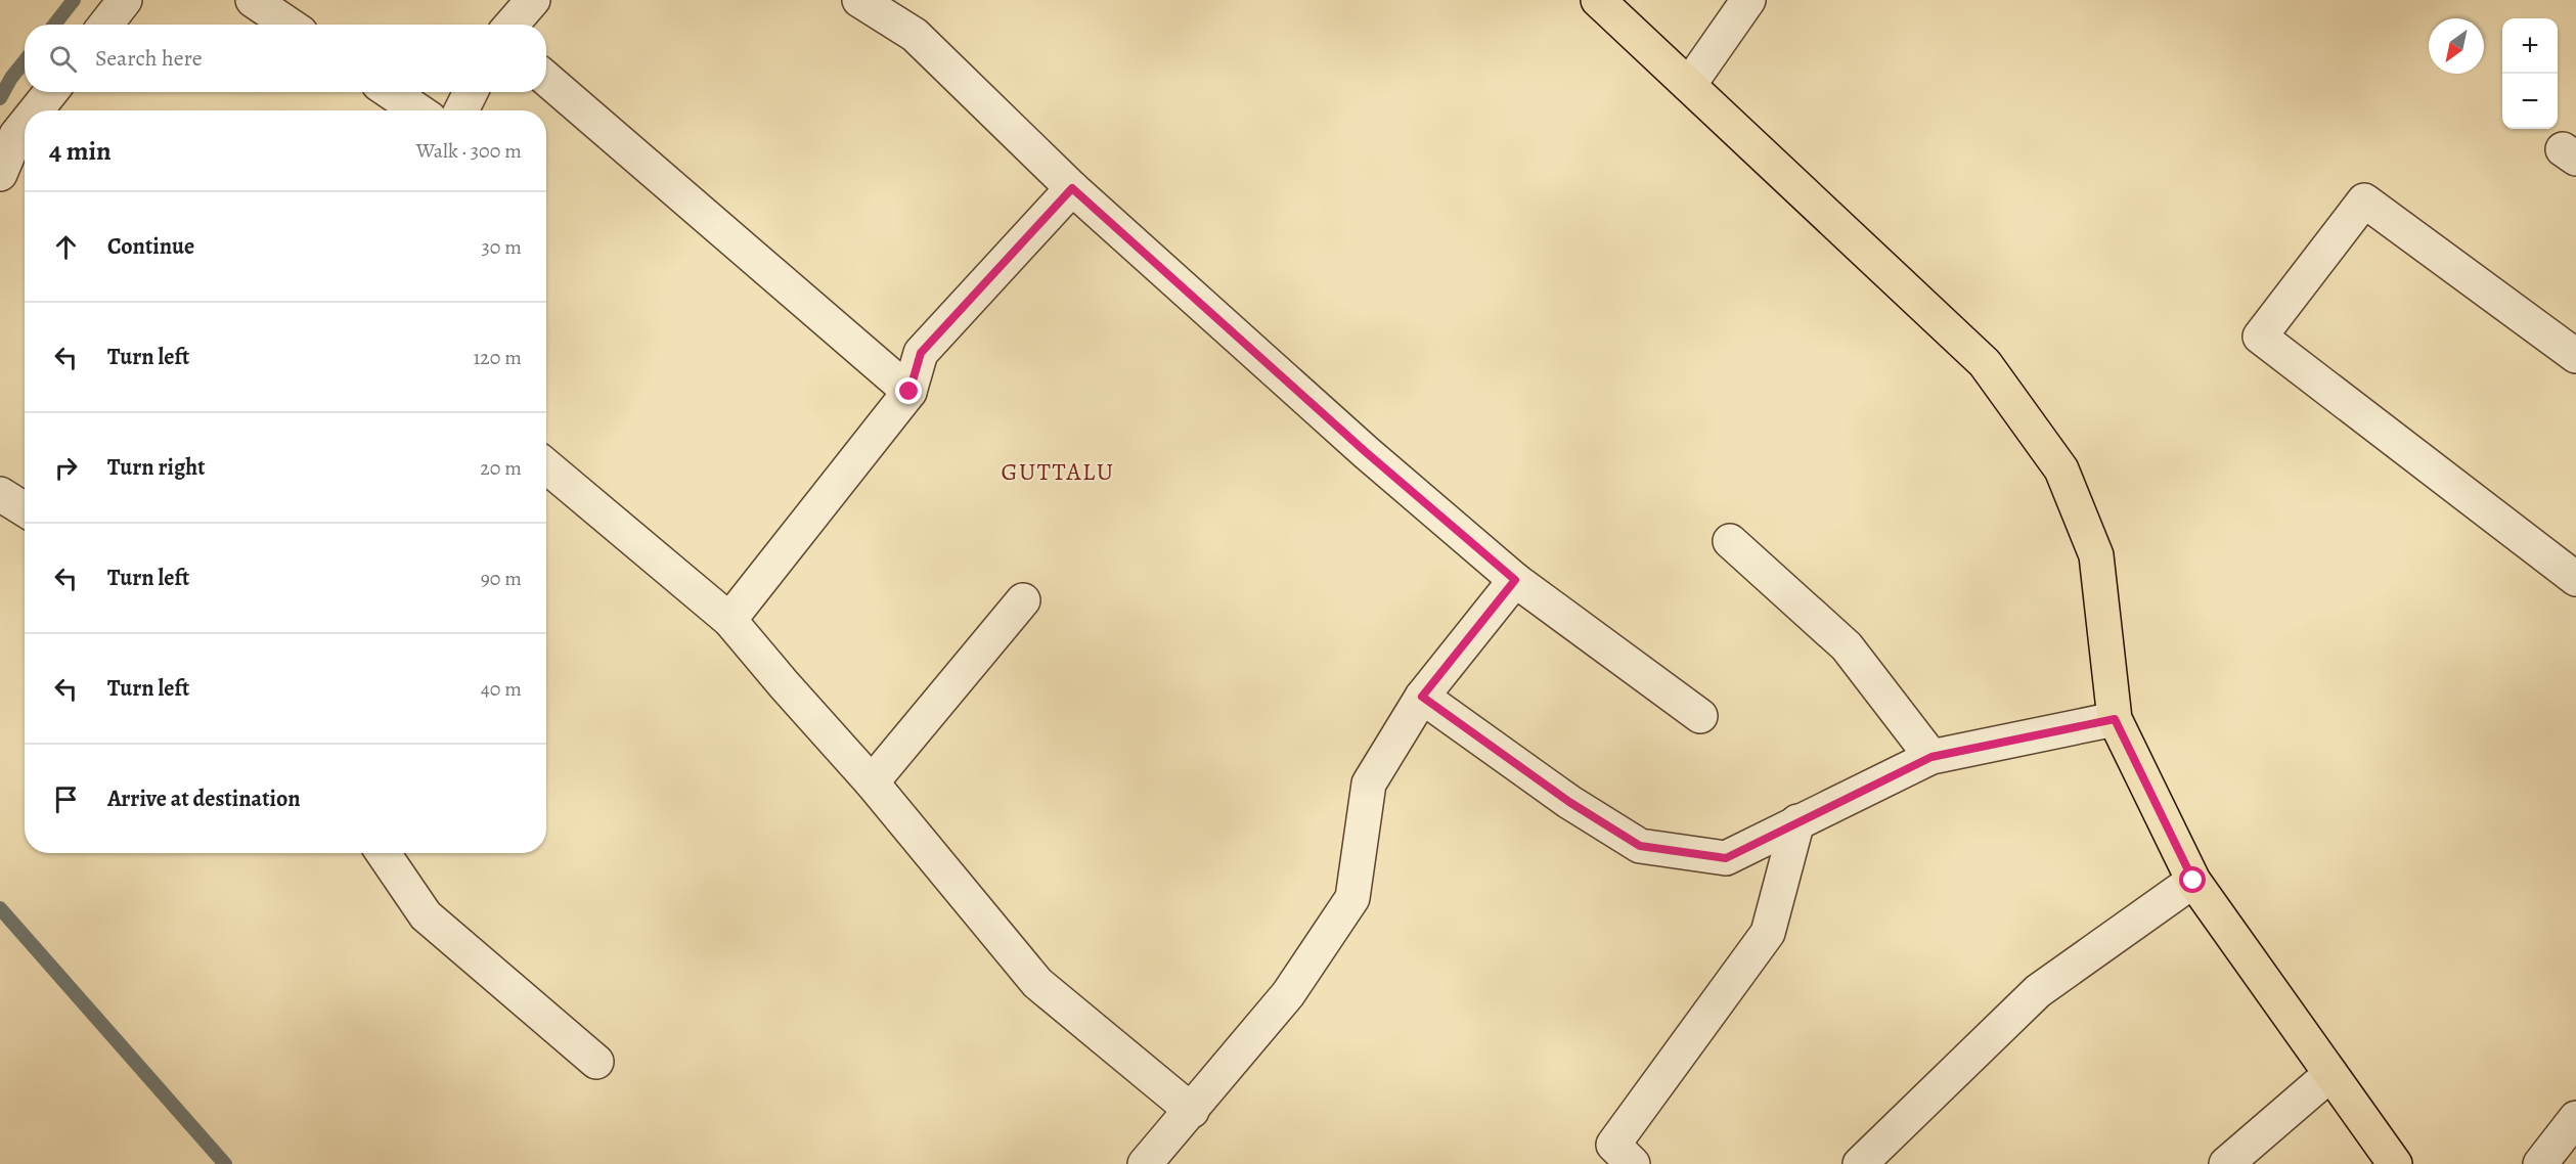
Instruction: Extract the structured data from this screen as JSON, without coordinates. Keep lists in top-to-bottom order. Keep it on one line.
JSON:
{"districts":["GUTTALU"],"north":"bottom left","page":{"map_buttons":["+","−"],"search":"Search here","heading":["4 min","Walk · 300 m"],"list":[["Continue","30 m"],["Turn left","120 m"],["Turn right","20 m"],["Turn left","90 m"],["Turn left","40 m"],"Arrive at destination"]}}
